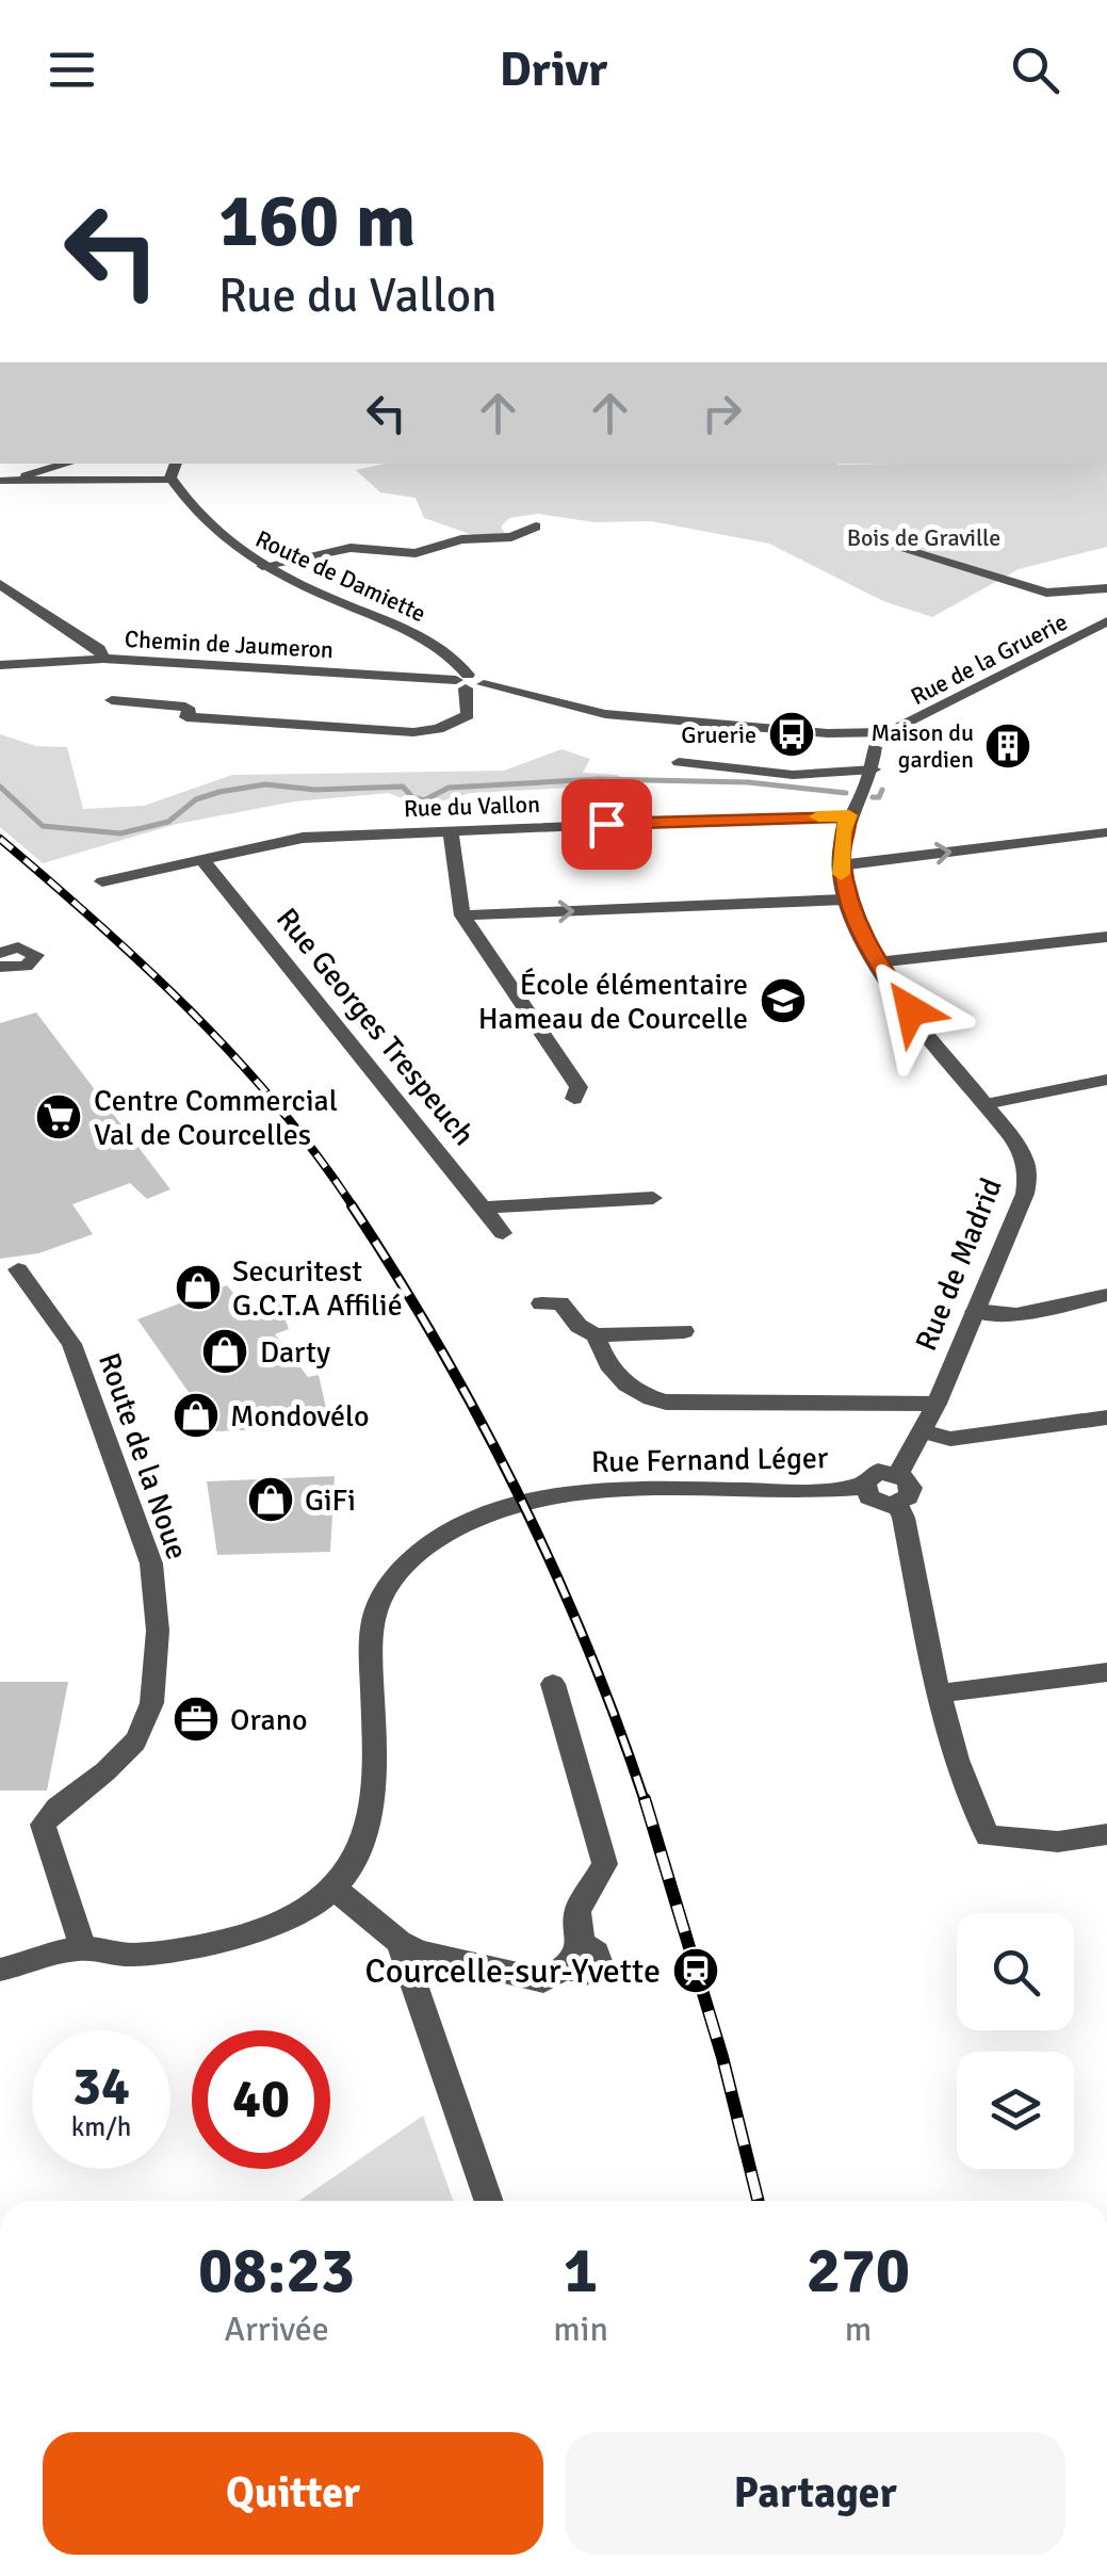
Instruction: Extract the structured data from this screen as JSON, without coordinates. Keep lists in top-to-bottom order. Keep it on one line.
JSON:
{"streets":{"street":["Route de Damiette","Chemin de Jaumeron","Rue de la Gruerie","Rue du Vallon","Rue Georges Trespeuch","Rue de Madrid","Route de la Noue","Rue Fernand Léger"]},"crossings":[["Route de Damiette","Chemin de Jaumeron"],["Chemin de Jaumeron","Rue de la Gruerie"],["Chemin de Jaumeron","Rue de Madrid"],["Rue de la Gruerie","Rue de Madrid"],["Rue du Vallon","Rue Georges Trespeuch"],["Rue du Vallon","Rue de Madrid"],["Rue de Madrid","Rue Fernand Léger"],["Route de la Noue","Rue Fernand Léger"]],"parks":["Bois de Graville"],"places":{"bus stop":["Gruerie"],"building":["Maison du gardien"],"school or university":["École élémentaire Hameau de Courcelle"],"supermarket":["Centre Commercial Val de Courcelles"],"shop":["Securitest G.C.T.A Affilié","Darty","Mondovélo","GiFi"],"office":["Orano"],"station":["Courcelle-sur-Yvette"]},"page":{"header":"Drivr","turn":["160 m","Rue du Vallon"],"speed":"34 km/h","limit":"40","eta":["08:23","Arrivée","1","min","270","m"],"buttons":["Quitter","Partager"]}}
